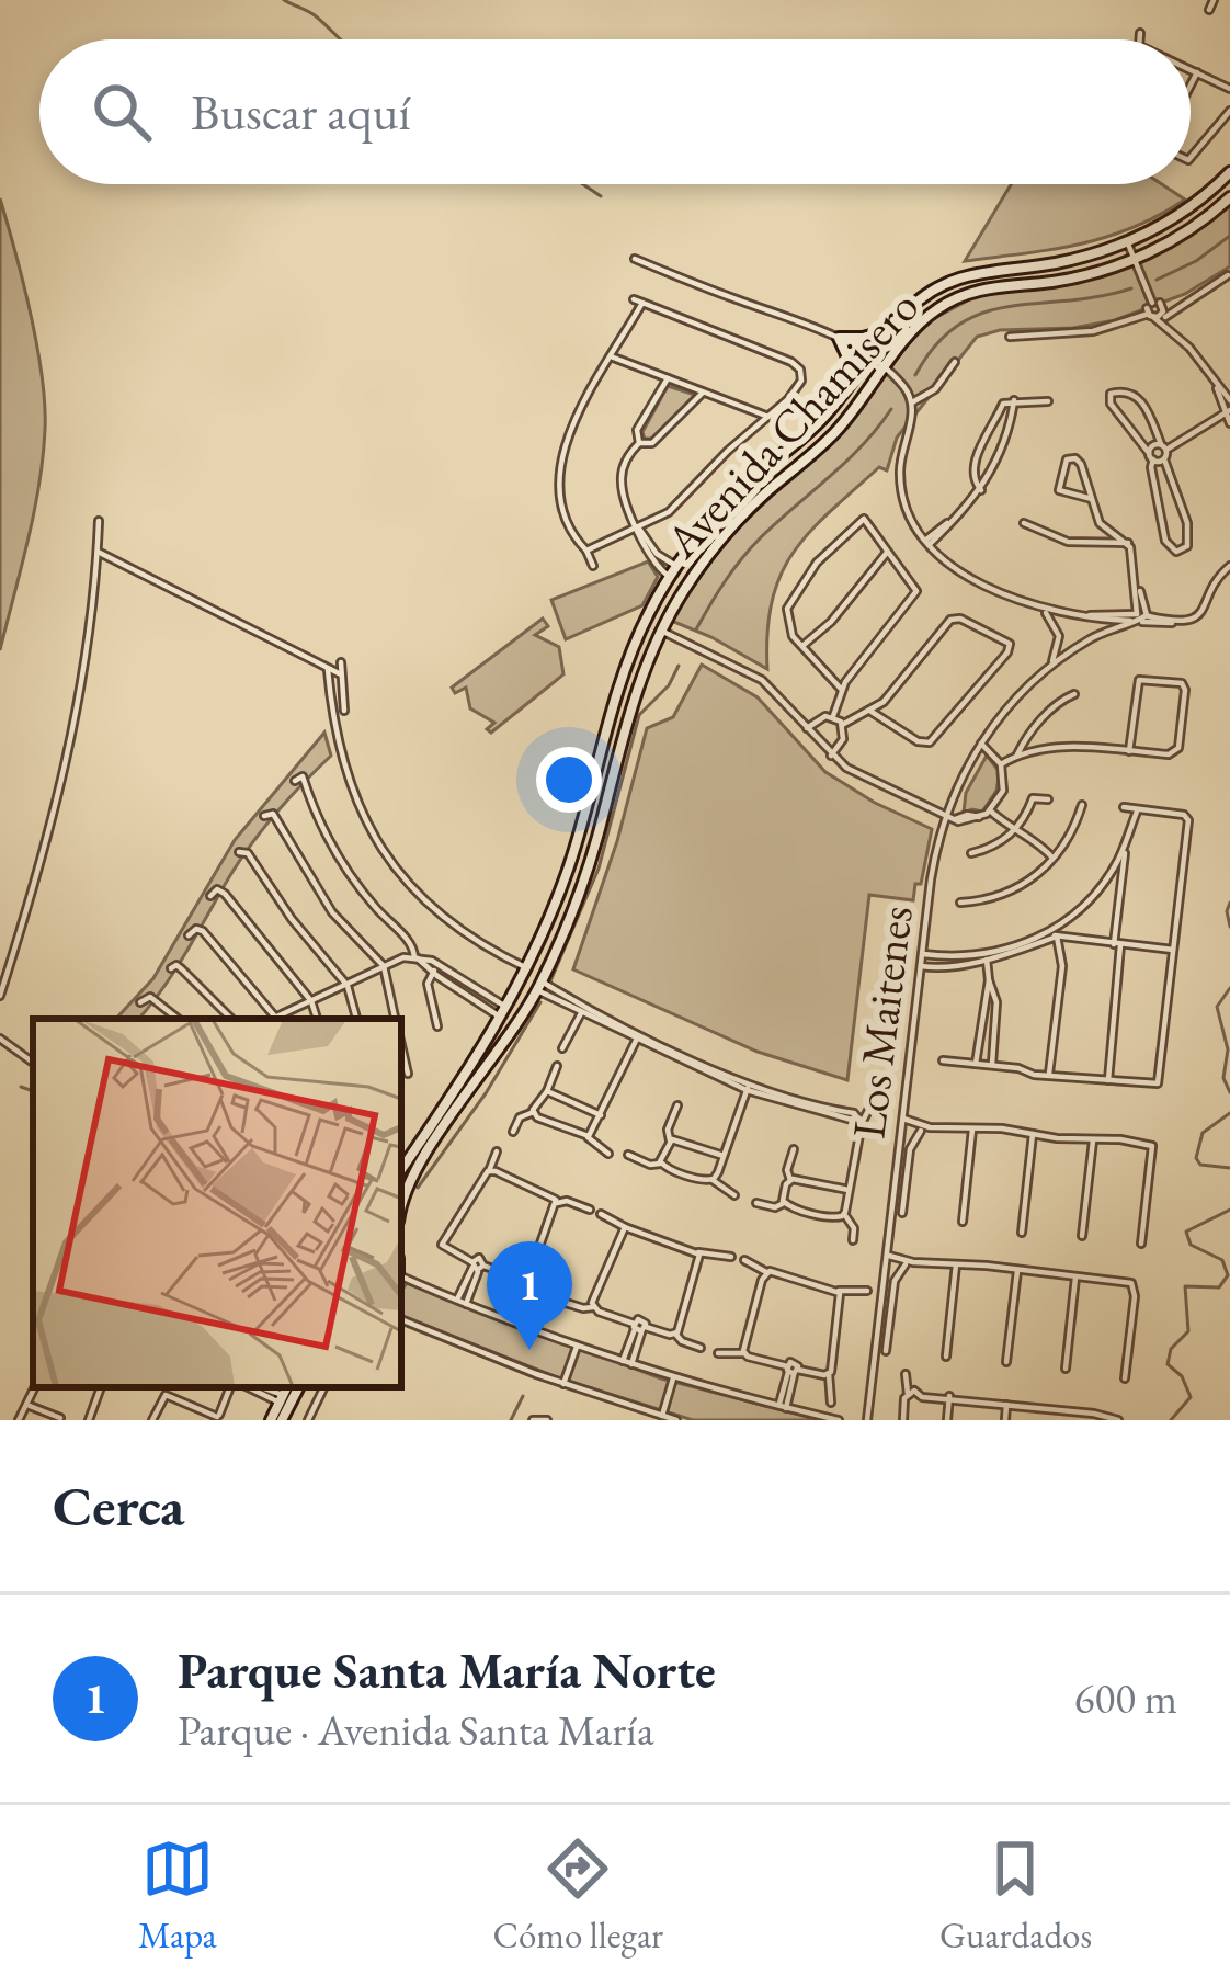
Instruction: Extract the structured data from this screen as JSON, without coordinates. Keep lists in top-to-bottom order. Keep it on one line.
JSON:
{"streets":{"street":["Avenida Chamisero","Los Maitenes"]},"page":{"search":"Buscar aquí","pins":"1","heading":"Cerca","list":[{"mark":"1","name":"Parque Santa María Norte","note":"Parque · Avenida Santa María","value":"600 m"}],"nav":["Mapa","Cómo llegar","Guardados"]}}
